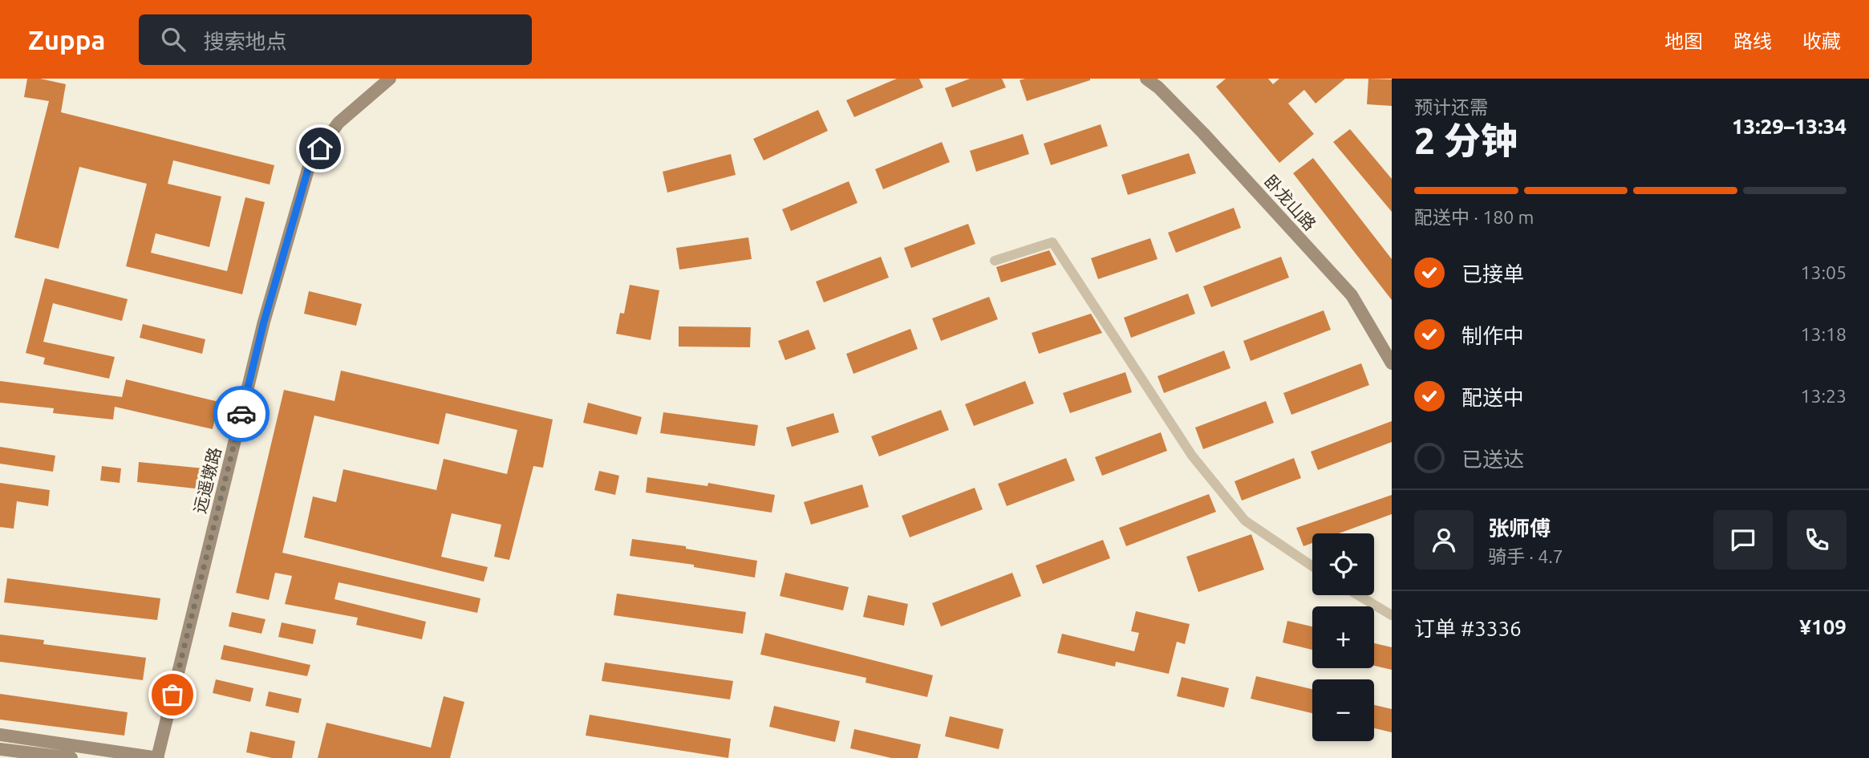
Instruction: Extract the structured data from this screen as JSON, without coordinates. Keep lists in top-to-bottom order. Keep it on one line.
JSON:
{"streets":{"street":["卧龙山路","远遥墩路"]},"page":{"header":"Zuppa","search":"搜索地点","nav":["地图","路线","收藏"],"heading":["2 分钟","预计还需","13:29–13:34"],"panel":["张师傅","骑手 · 4.7","订单 #3336","¥109"],"bar":"配送中 · 180 m","list":[["已接单","13:05"],["制作中","13:18"],["配送中","13:23"],"已送达"],"map_buttons":["+","−"]}}
